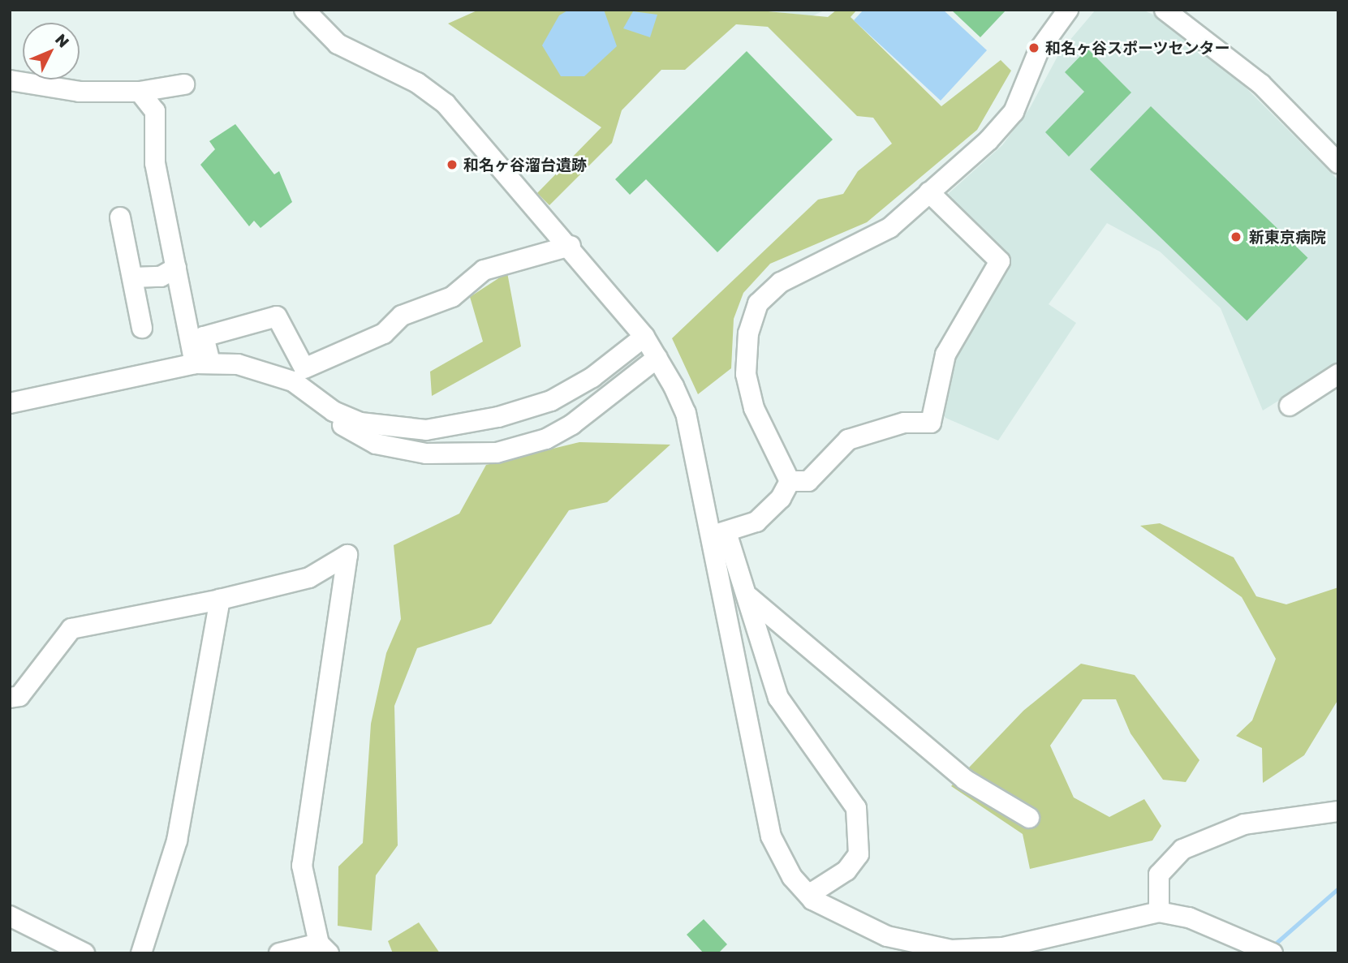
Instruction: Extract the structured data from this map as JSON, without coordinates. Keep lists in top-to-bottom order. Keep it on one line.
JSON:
{"places":["和名ヶ谷スポーツセンター","和名ヶ谷溜台遺跡","新東京病院"],"north":"top right"}
